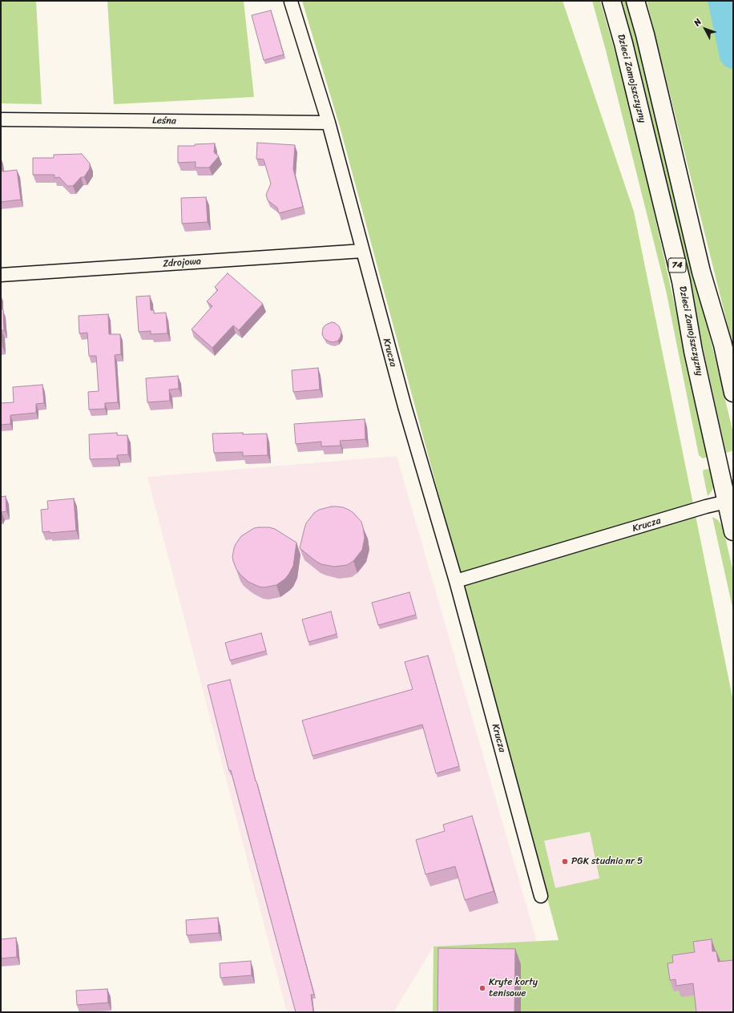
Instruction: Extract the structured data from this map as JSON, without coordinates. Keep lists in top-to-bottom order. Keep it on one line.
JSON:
{"streets":{"main road":["Dzieci Zamojszczyzny","74"],"street":["Leśna","Zdrojowa","Krucza"]},"crossings":[["Dzieci Zamojszczyzny","Krucza"],["Leśna","Krucza"],["Zdrojowa","Krucza"]],"places":["PGK studnia nr 5","Kryte korty tenisowe"],"north":"top left"}
